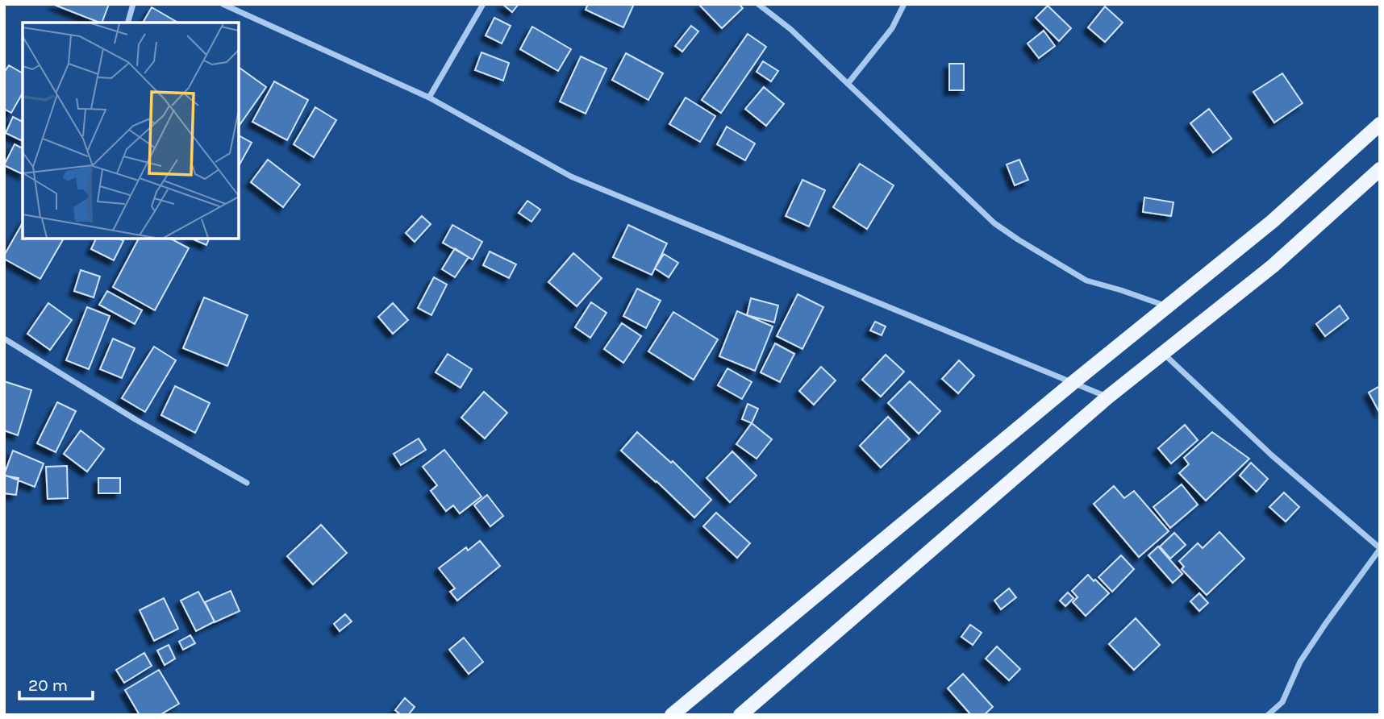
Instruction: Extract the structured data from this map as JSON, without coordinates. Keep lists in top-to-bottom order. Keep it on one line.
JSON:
{"scale_bar":"20 m"}
